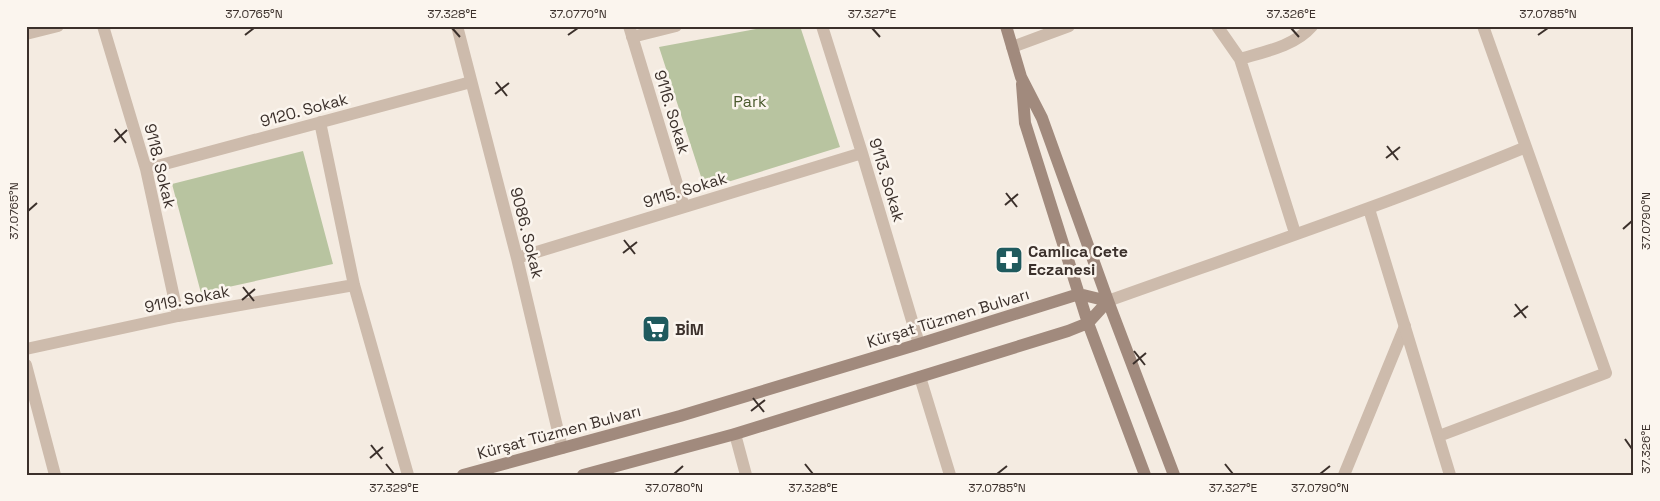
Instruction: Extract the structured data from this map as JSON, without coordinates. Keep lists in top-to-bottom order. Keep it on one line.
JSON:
{"streets":{"street":["9120. Sokak","9116. Sokak","9118. Sokak","9113. Sokak","9115. Sokak","9086. Sokak","9119. Sokak","Kürşat Tüzmen Bulvarı"]},"crossings":[["9120. Sokak","9118. Sokak"],["9120. Sokak","9086. Sokak"],["9116. Sokak","9115. Sokak"],["9118. Sokak","9119. Sokak"],["9113. Sokak","9115. Sokak"],["9113. Sokak","Kürşat Tüzmen Bulvarı"],["9115. Sokak","9086. Sokak"],["9086. Sokak","Kürşat Tüzmen Bulvarı"]],"parks":["Park"],"places":{"pharmacy":["Camlıca Cete Eczanesi"],"supermarket":["BİM"]},"coordinates":["37.0765°N","37.328°E","37.0770°N","37.327°E","37.326°E","37.0785°N","37.0790°N","37.329°E","37.0780°N"]}
